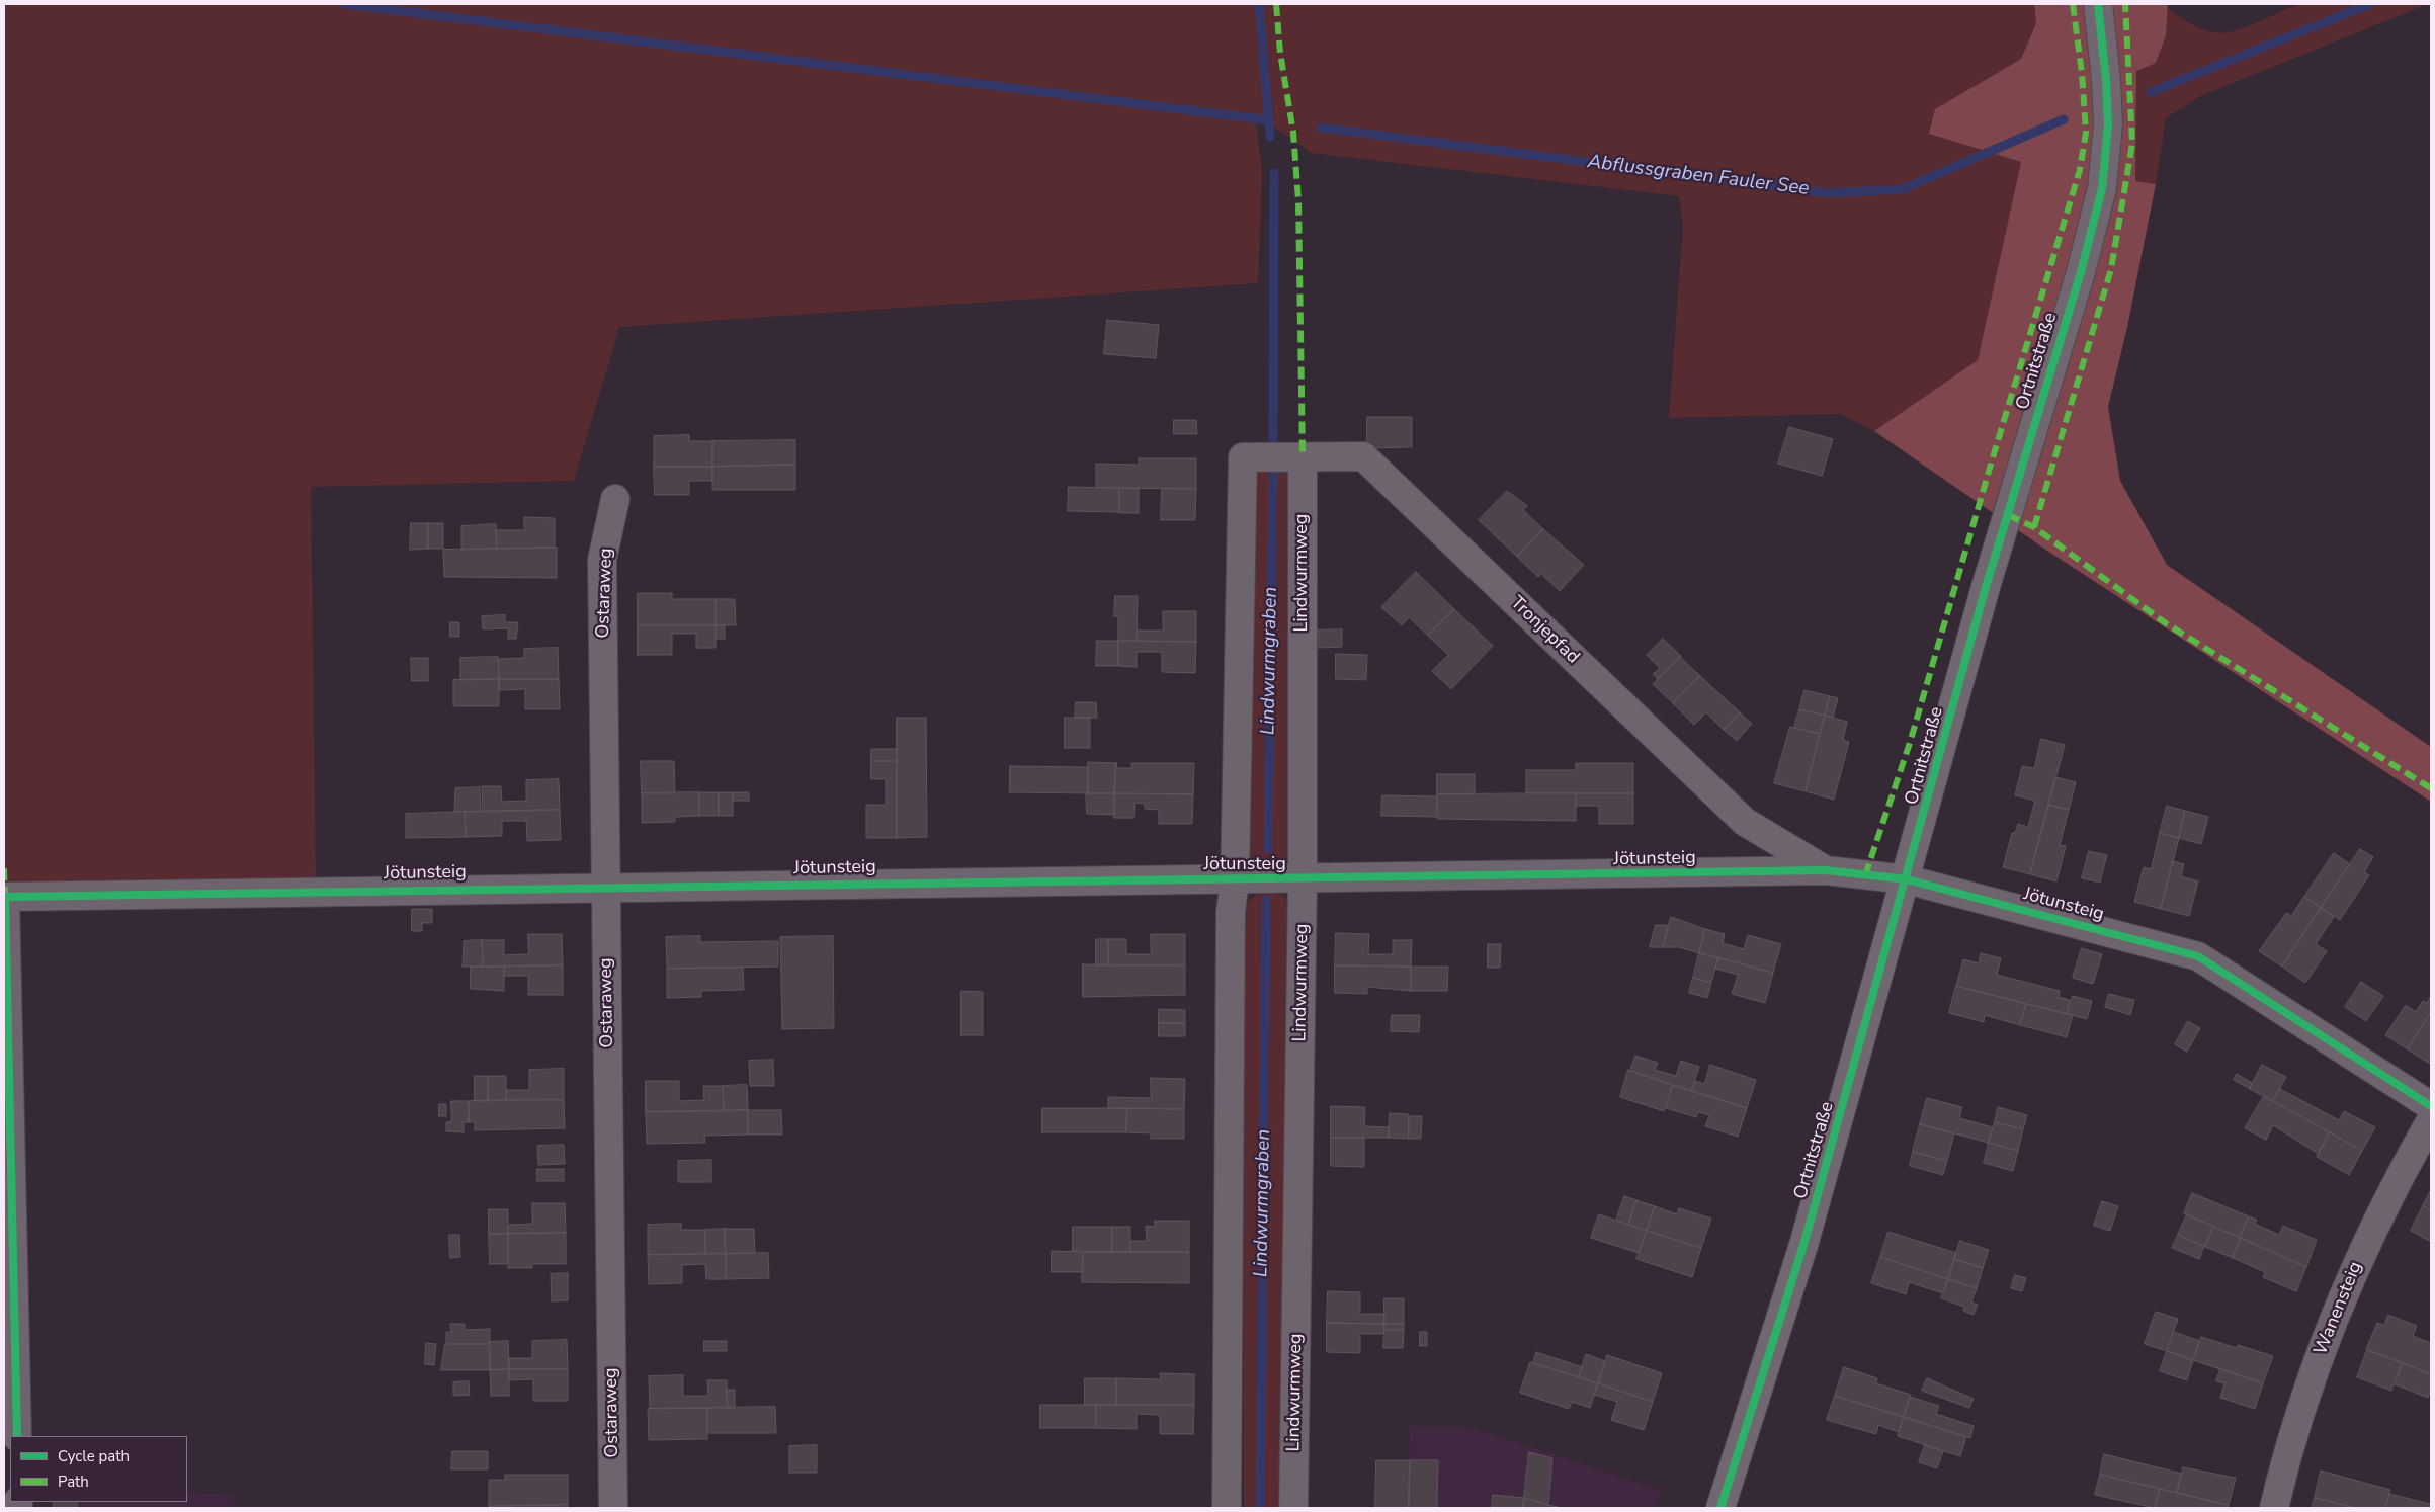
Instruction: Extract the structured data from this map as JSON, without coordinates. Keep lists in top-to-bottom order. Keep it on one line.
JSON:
{"streets":{"street":["Ortnitstraße","Lindwurmweg","Ostaraweg","Tronjepfad","Jötunsteig","Wanensteig"]},"crossings":[["Ortnitstraße","Jötunsteig"],["Lindwurmweg","Tronjepfad"],["Lindwurmweg","Jötunsteig"],["Ostaraweg","Jötunsteig"],["Tronjepfad","Jötunsteig"]],"water":["Abflussgraben Fauler See","Lindwurmgraben"],"legend":["Cycle path","Path"]}
